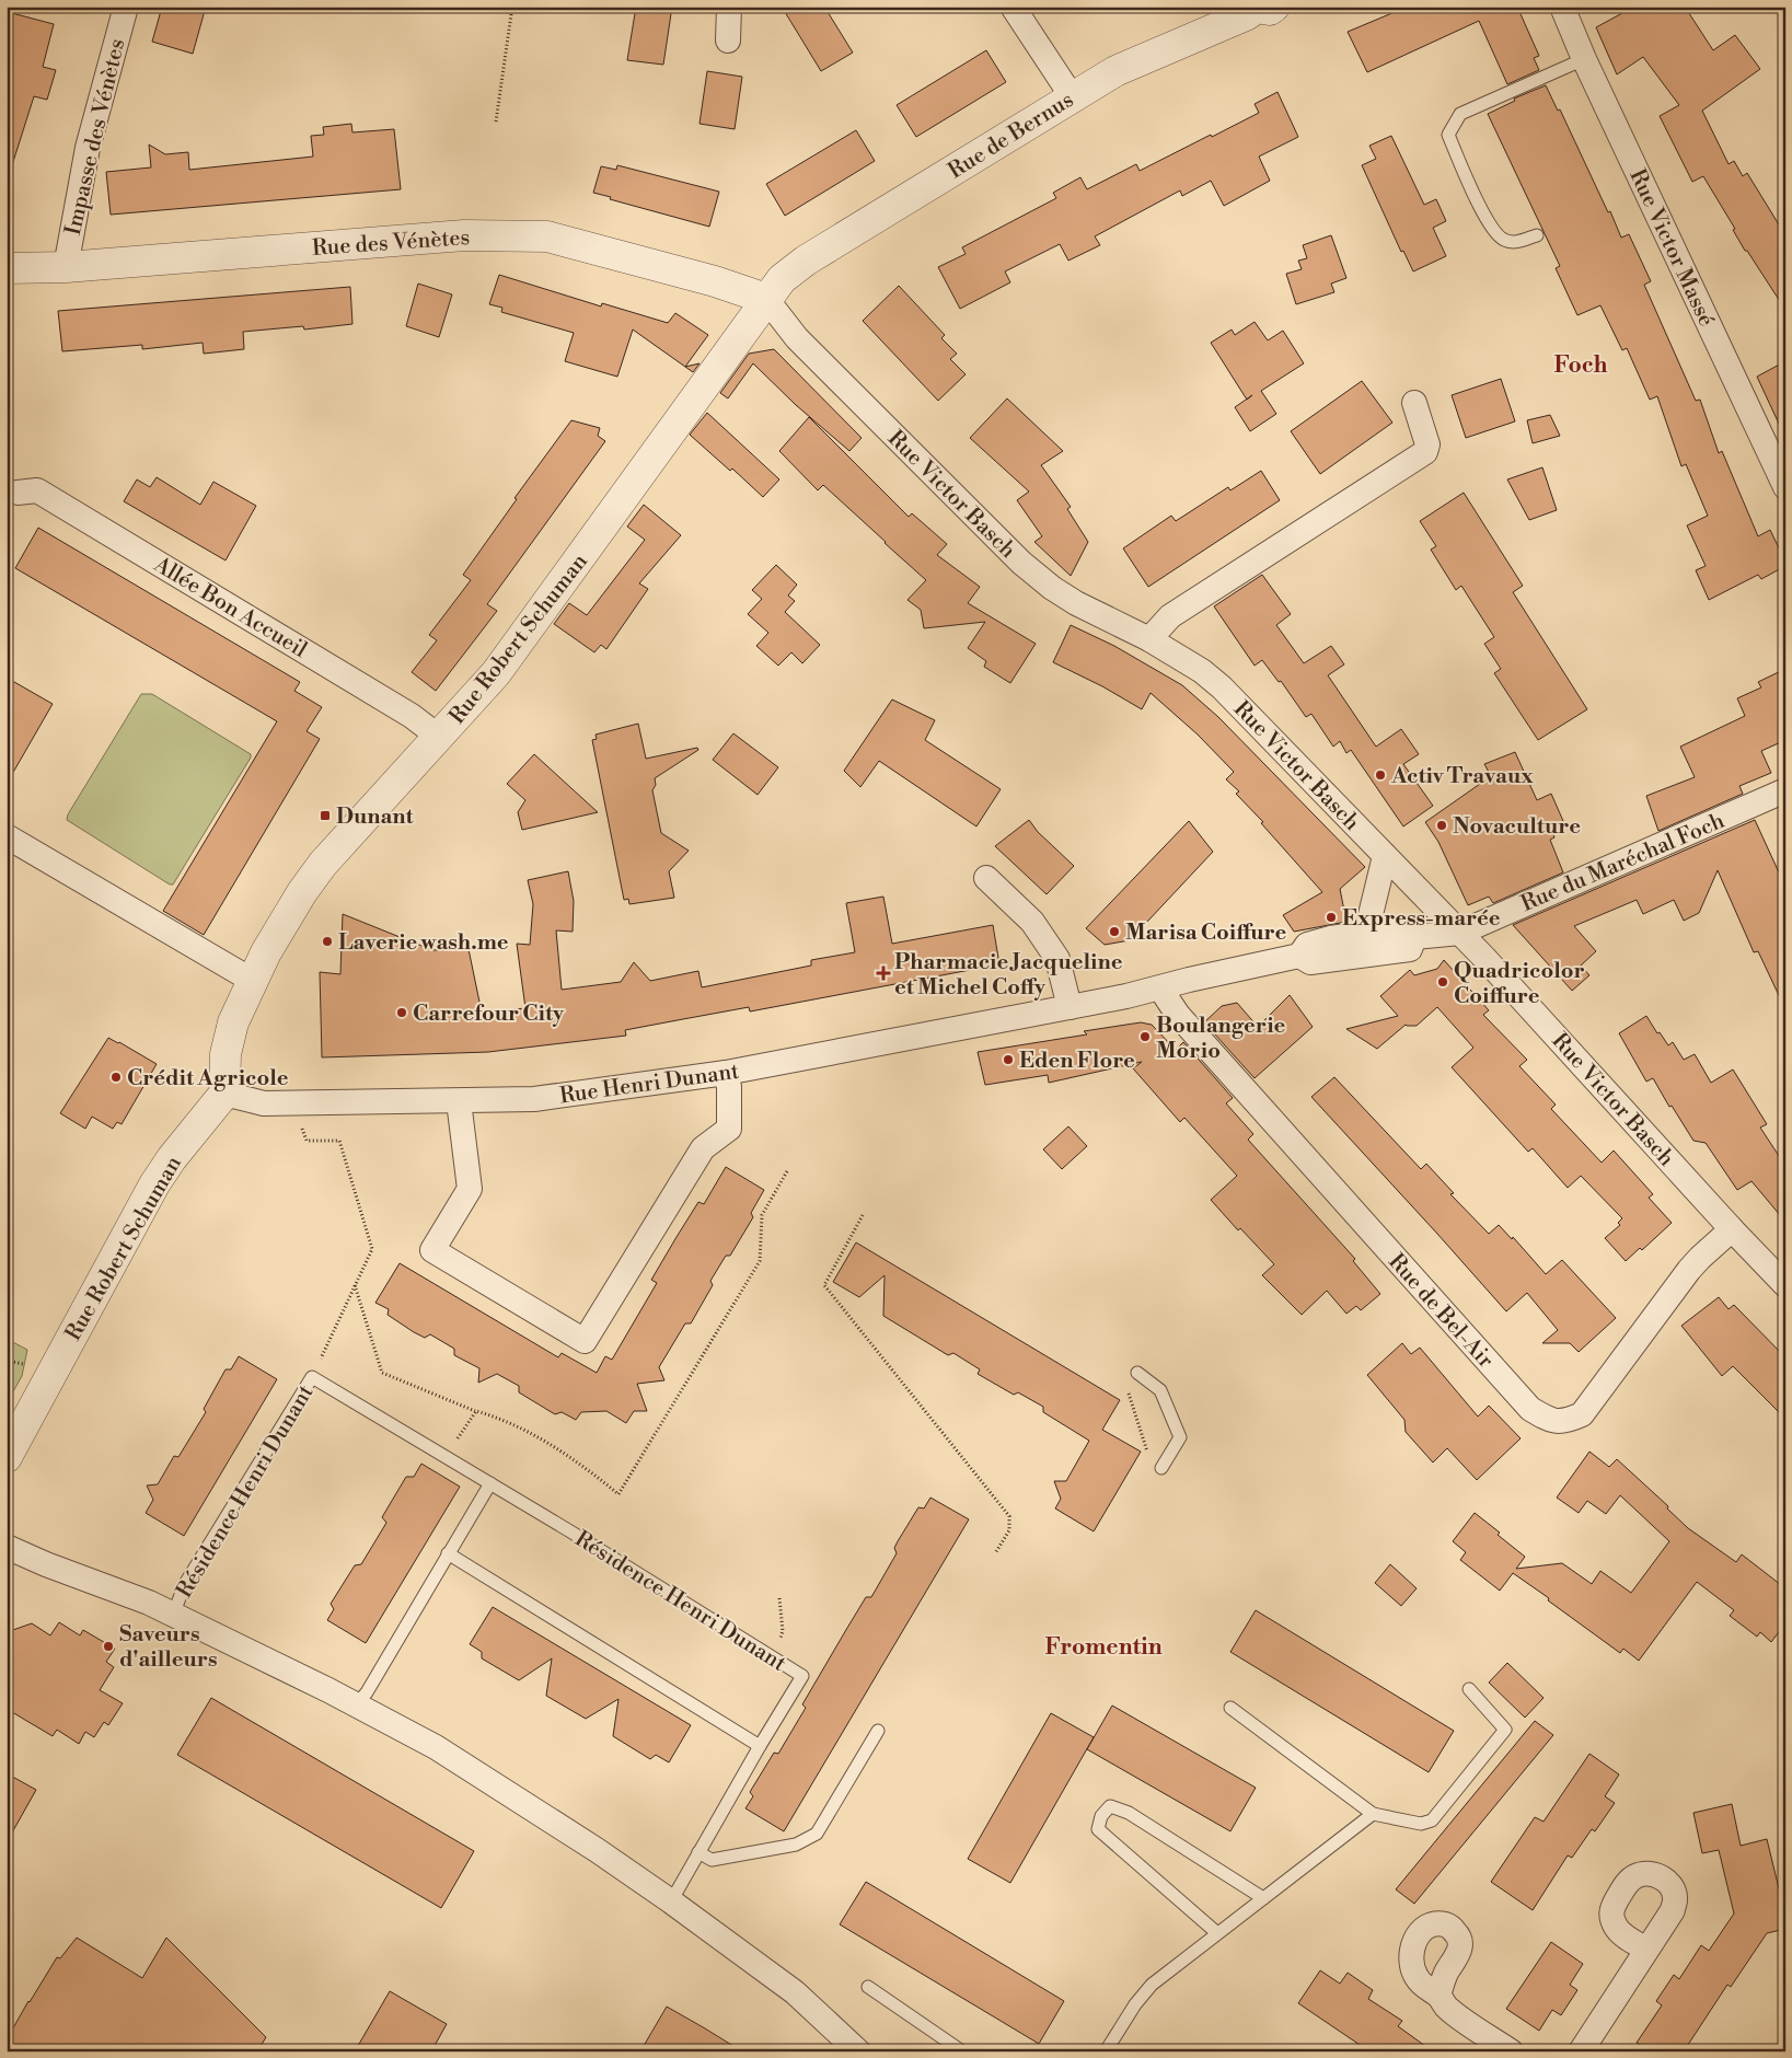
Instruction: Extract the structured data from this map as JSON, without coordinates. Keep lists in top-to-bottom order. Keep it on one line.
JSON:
{"streets":{"street":["Rue de Bernus","Impasse des Vénètes","Rue des Vénètes","Rue Victor Massé","Rue Victor Basch","Allée Bon Accueil","Rue Robert Schuman","Rue du Maréchal Foch","Rue Henri Dunant","Rue de Bel-Air"],"lane":["Résidence Henri Dunant"]},"crossings":[["Rue de Bernus","Rue des Vénètes"],["Rue de Bernus","Rue Victor Basch"],["Rue de Bernus","Rue Robert Schuman"],["Impasse des Vénètes","Rue des Vénètes"],["Rue des Vénètes","Rue Victor Basch"],["Rue des Vénètes","Rue Robert Schuman"],["Rue Victor Basch","Rue Robert Schuman"],["Rue Victor Basch","Rue du Maréchal Foch"],["Rue Victor Basch","Rue Henri Dunant"],["Rue Victor Basch","Rue de Bel-Air"],["Allée Bon Accueil","Rue Robert Schuman"],["Rue Robert Schuman","Rue Henri Dunant"],["Rue du Maréchal Foch","Rue Henri Dunant"],["Rue Henri Dunant","Rue de Bel-Air"]],"districts":["Foch","Fromentin"],"places":{"other":["Activ Travaux","Novaculture","Express-marée","Marisa Coiffure","Laverie wash.me","Quadricolor Coiffure","Carrefour City","Boulangerie Morio","Eden Flore","Crédit Agricole","Saveurs d'ailleurs"],"transit":["Dunant"],"health":["Pharmacie Jacqueline et Michel Coffy"]}}
